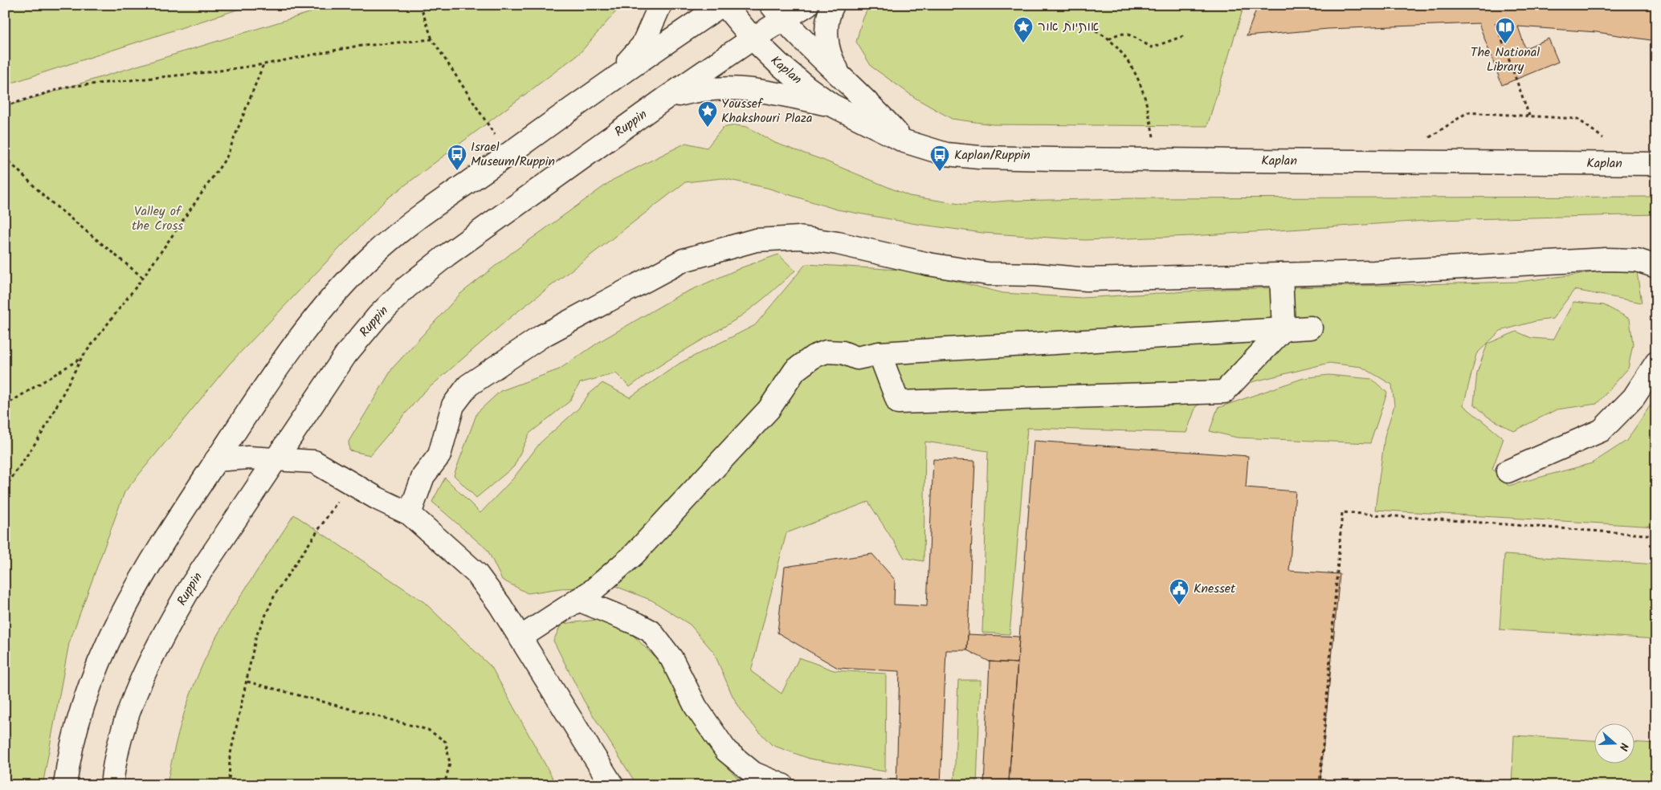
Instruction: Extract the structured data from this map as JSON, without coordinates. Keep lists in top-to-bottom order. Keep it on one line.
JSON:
{"streets":{"street":["Kaplan","Ruppin"]},"crossings":[["Kaplan","Ruppin"]],"parks":["Valley of the Cross"],"places":{"place":["אותיות אור","Youssef Khakshouri Plaza"],"library":["The National Library"],"bus stop":["Israel Museum/Ruppin","Kaplan/Ruppin"],"public building":["Knesset"]},"north":"right"}
